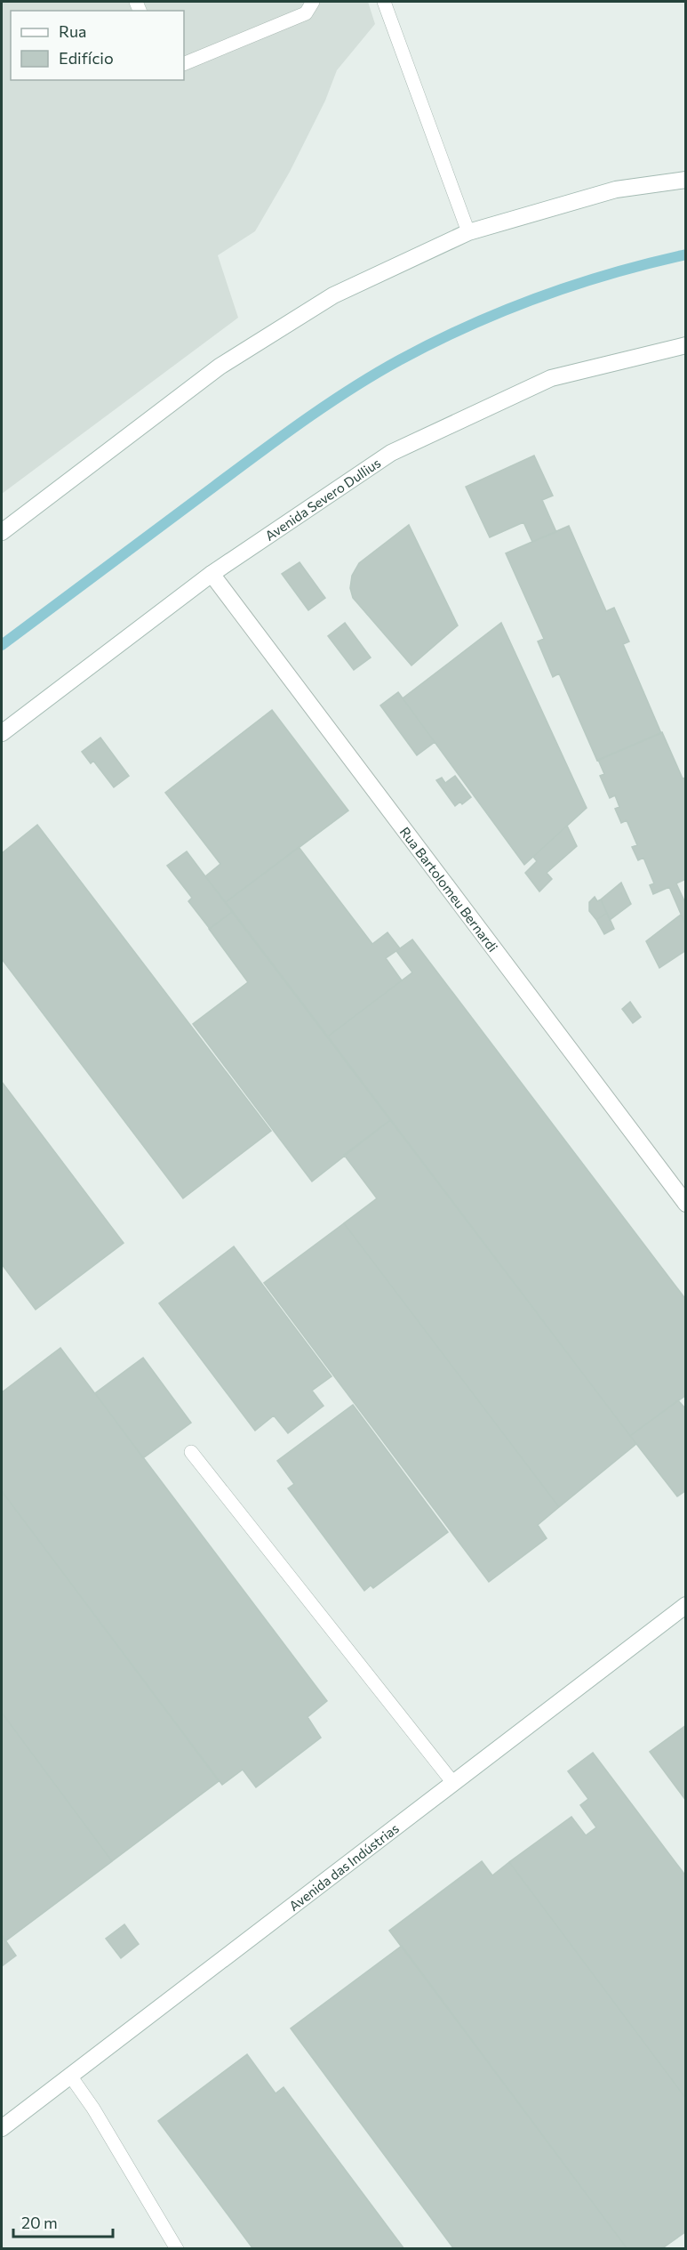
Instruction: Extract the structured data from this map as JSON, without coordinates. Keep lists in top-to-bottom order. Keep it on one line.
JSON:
{"streets":{"street":["Avenida Severo Dullius","Rua Bartolomeu Bernardi","Avenida das Indústrias"]},"crossings":[["Avenida Severo Dullius","Rua Bartolomeu Bernardi"]],"legend":["Rua","Edifício"],"scale_bar":"20 m"}
